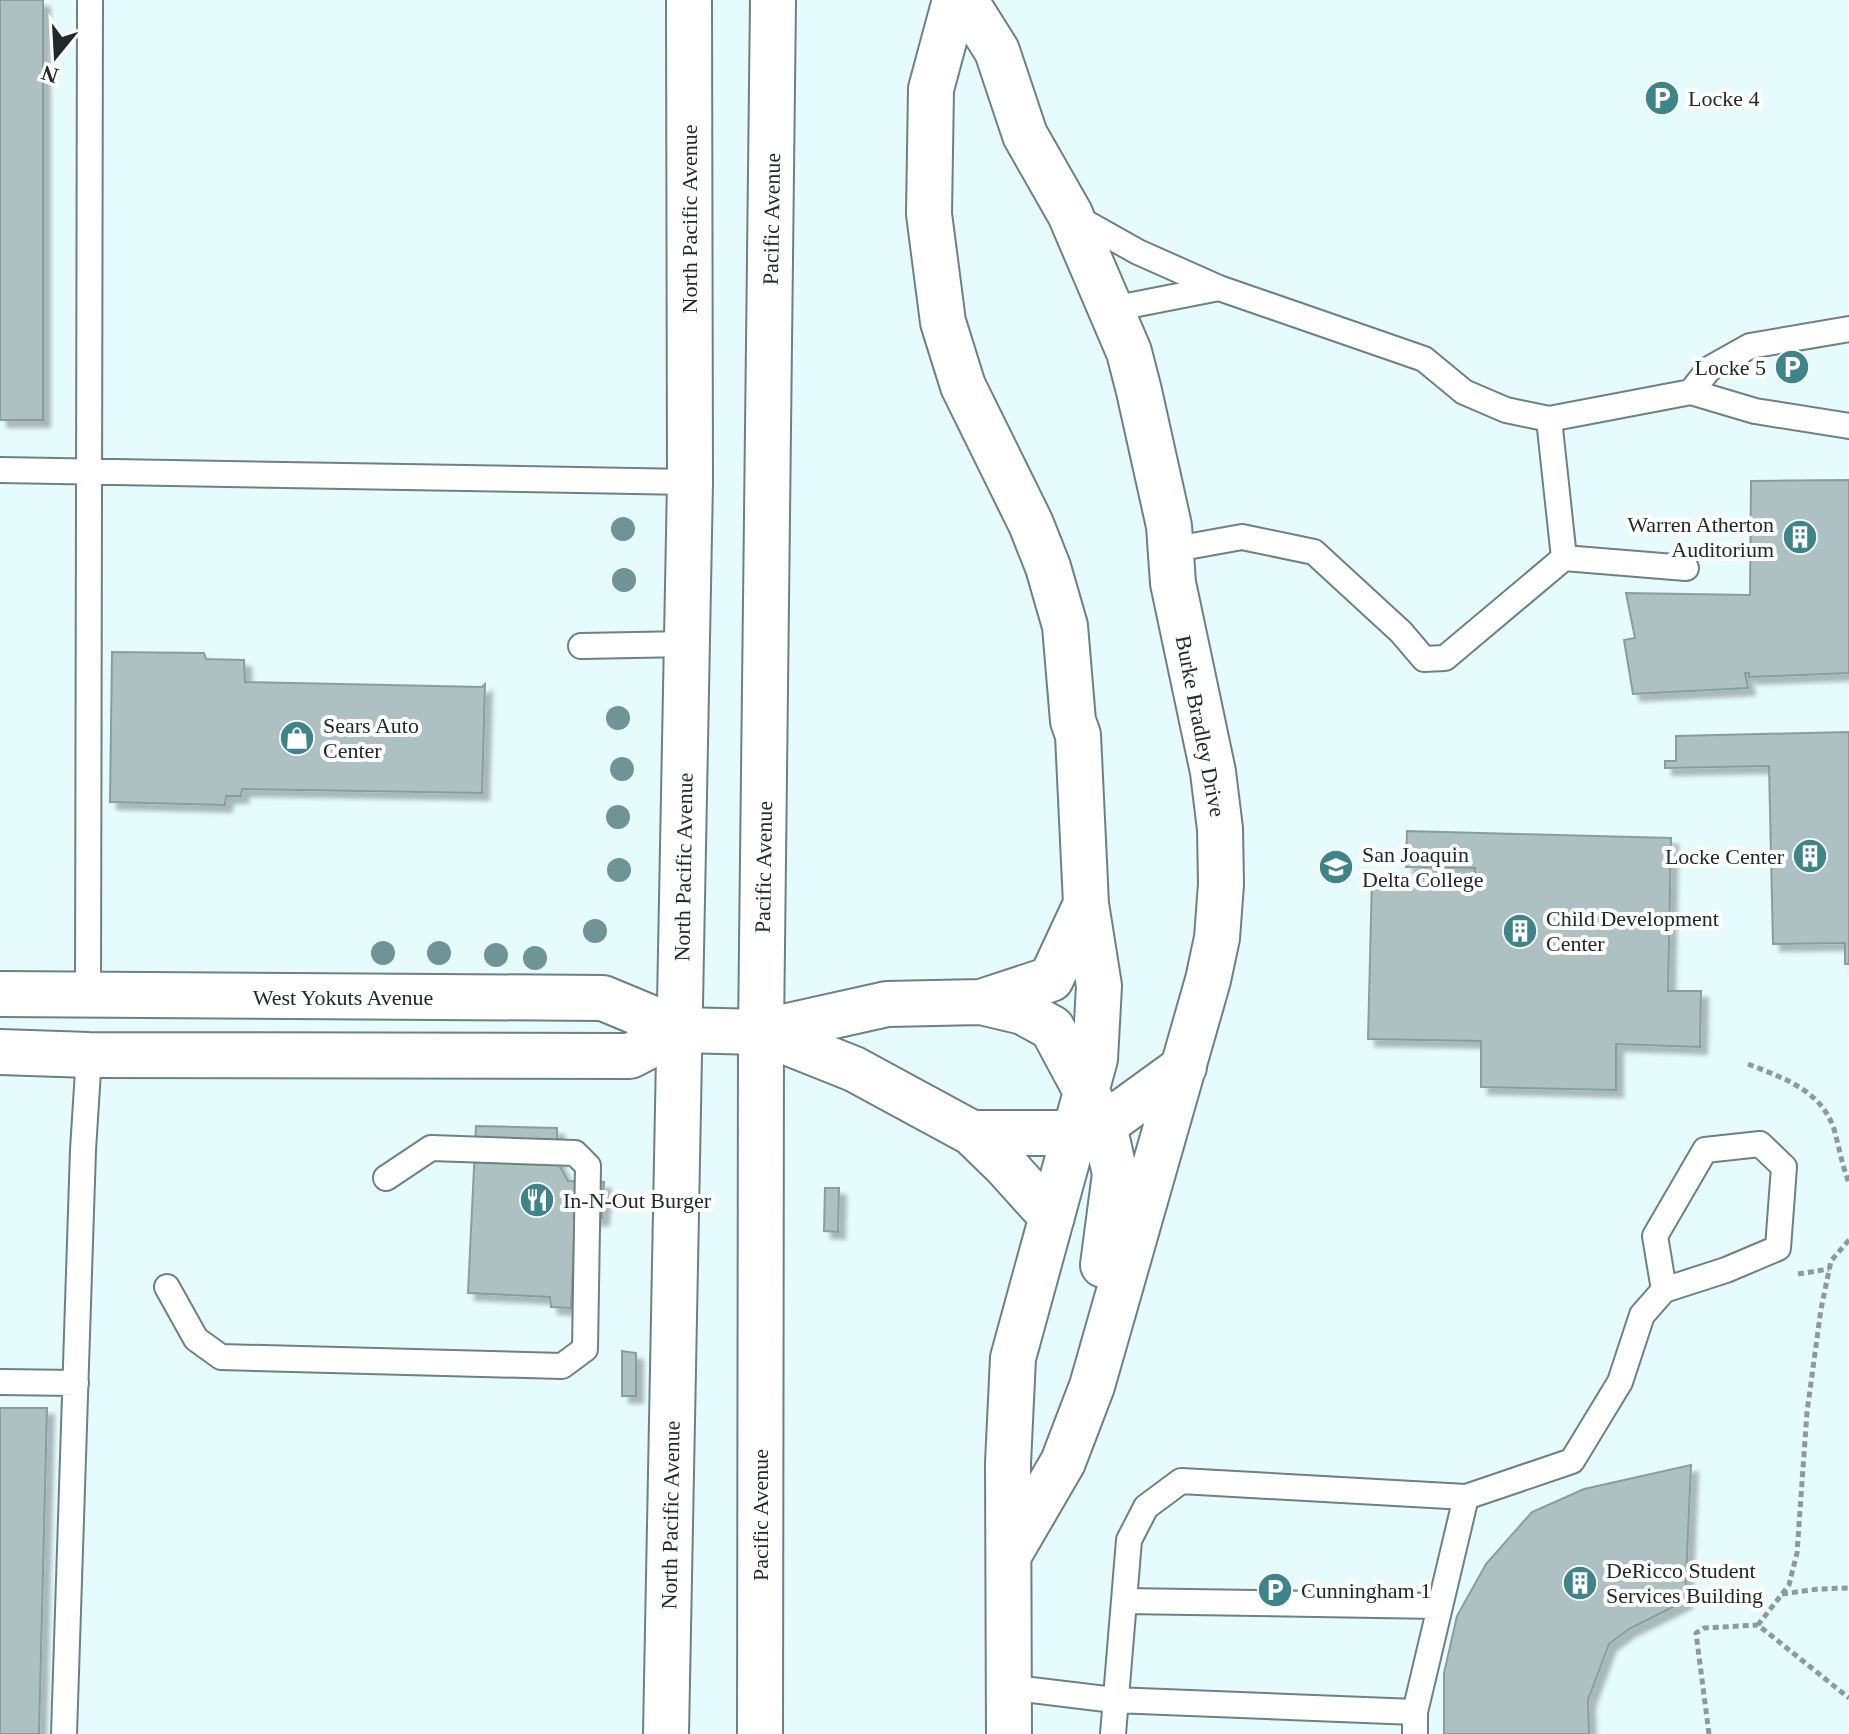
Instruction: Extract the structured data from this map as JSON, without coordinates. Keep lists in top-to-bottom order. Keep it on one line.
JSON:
{"streets":{"street":["North Pacific Avenue","Pacific Avenue","Burke Bradley Drive","West Yokuts Avenue"]},"crossings":[["North Pacific Avenue","West Yokuts Avenue"],["Pacific Avenue","West Yokuts Avenue"]],"places":{"parking":["Locke 4","Locke 5","Cunningham 1"],"building":["Warren Atherton Auditorium","Locke Center","Child Development Center","DeRicco Student Services Building"],"shop":["Sears Auto Center"],"school or university":["San Joaquin Delta College"],"restaurant":["In-N-Out Burger"]},"north":"bottom"}
